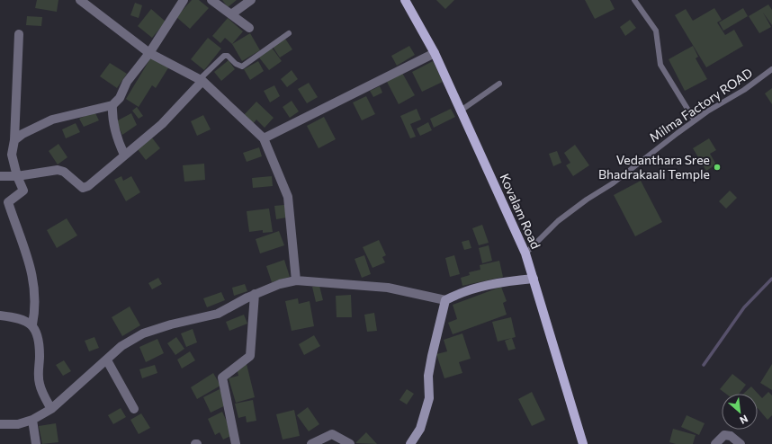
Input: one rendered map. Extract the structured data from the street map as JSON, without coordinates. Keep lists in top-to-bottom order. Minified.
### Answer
{"streets":{"main road":["Kovalam Road"],"lane":["Milma Factory ROAD"]},"crossings":[["Milma Factory ROAD","Kovalam Road"]],"places":["Vedanthara Sree Bhadrakaali Temple"],"north":"bottom right"}
